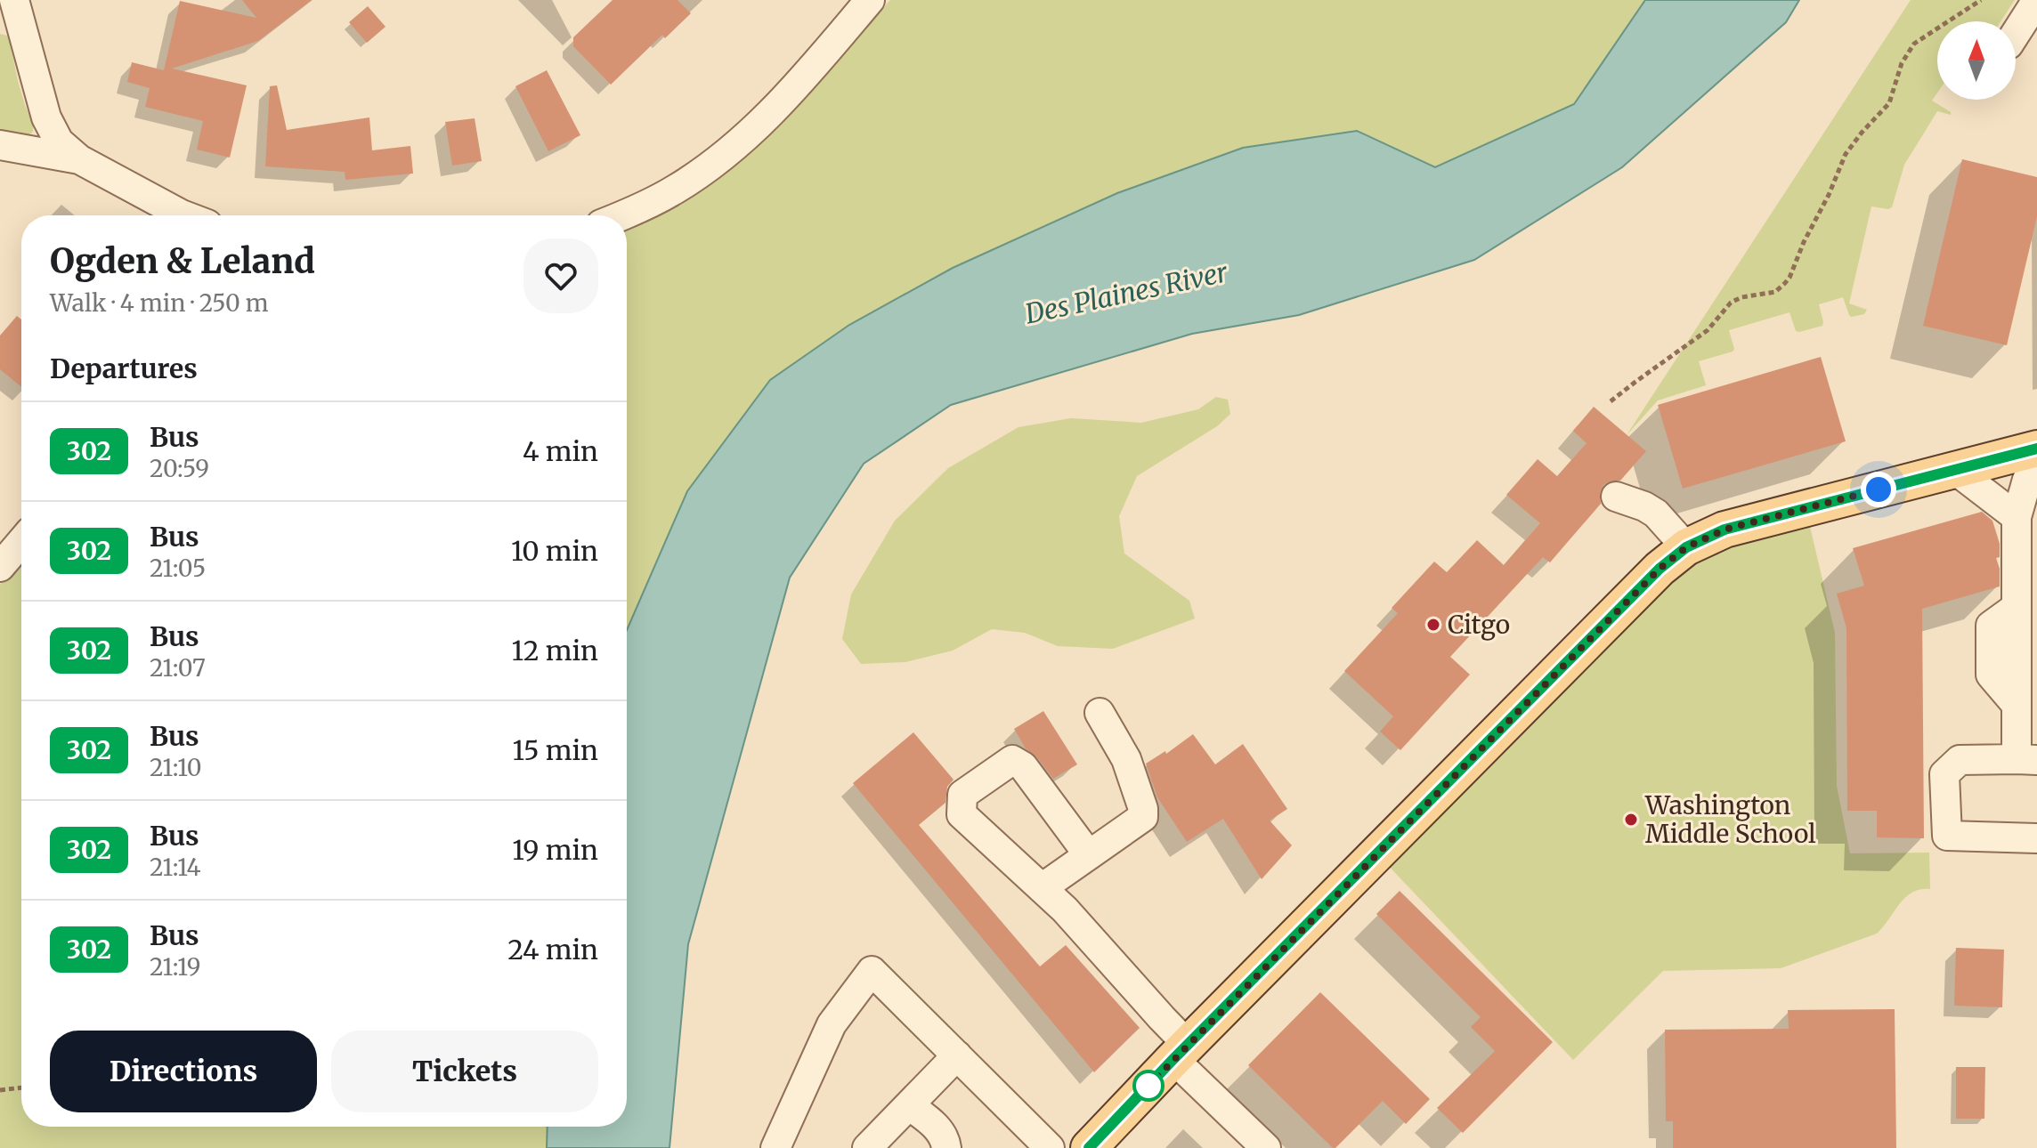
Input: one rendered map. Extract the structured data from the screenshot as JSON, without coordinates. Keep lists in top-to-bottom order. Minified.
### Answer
{"water":["Des Plaines River"],"places":["Citgo","Washington Middle School"],"lines":["bus line 302"],"north":"top","page":{"heading":[["Ogden & Leland","Walk · 4 min · 250 m"],"Departures"],"list":[{"mark":"302","name":"Bus","note":"20:59","value":"4 min"},{"mark":"302","name":"Bus","note":"21:05","value":"10 min"},{"mark":"302","name":"Bus","note":"21:07","value":"12 min"},{"mark":"302","name":"Bus","note":"21:10","value":"15 min"},{"mark":"302","name":"Bus","note":"21:14","value":"19 min"},{"mark":"302","name":"Bus","note":"21:19","value":"24 min"}],"buttons":["Directions","Tickets"]}}
